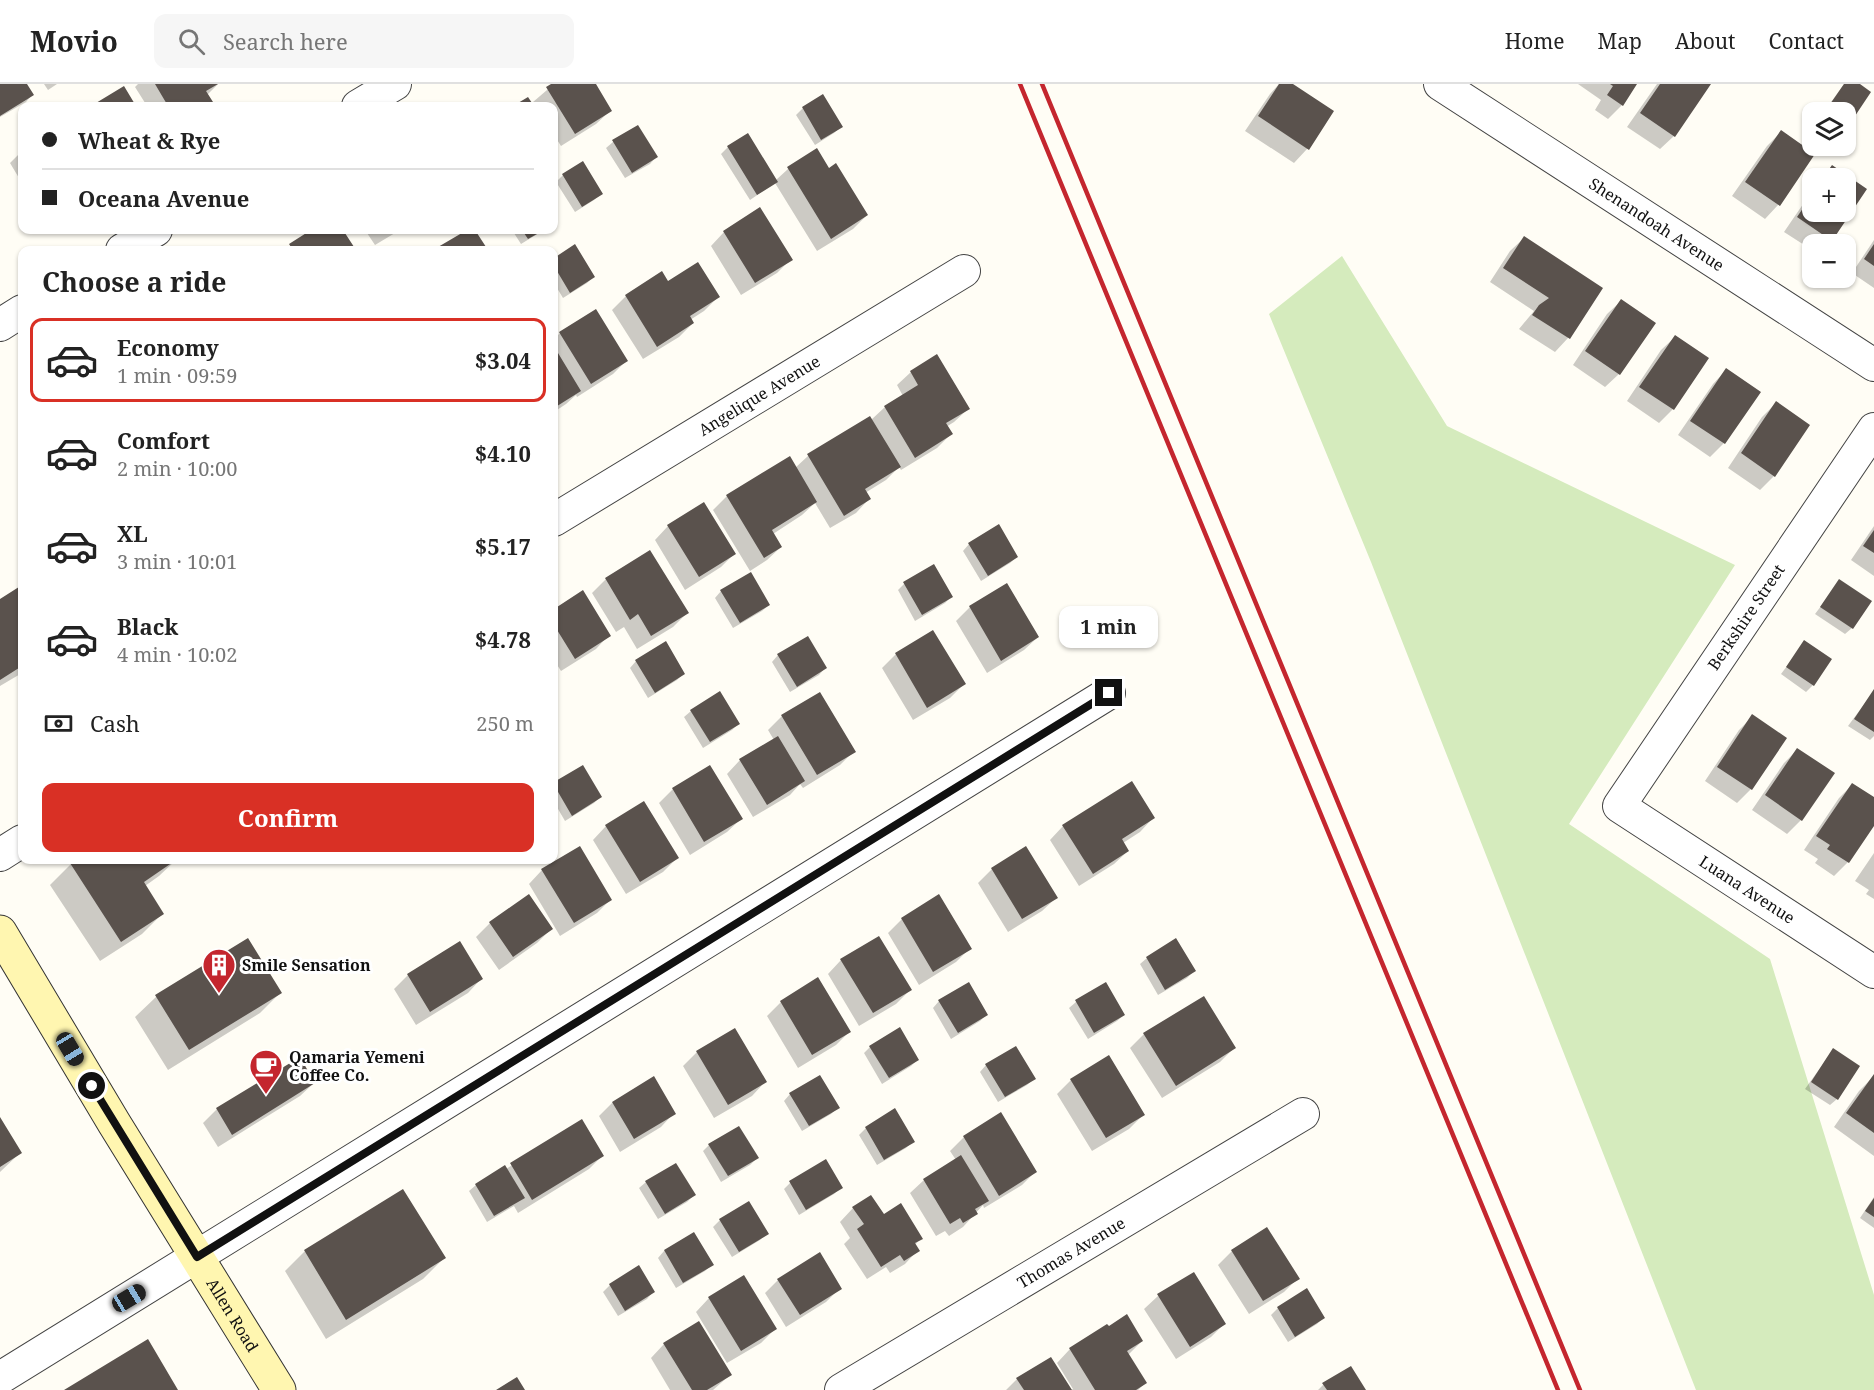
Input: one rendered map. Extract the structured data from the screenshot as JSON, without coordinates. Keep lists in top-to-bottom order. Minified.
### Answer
{"streets":{"main road":["Allen Road"],"street":["Shenandoah Avenue","Angelique Avenue","Berkshire Street","Luana Avenue","Thomas Avenue"]},"crossings":[["Berkshire Street","Luana Avenue"]],"places":{"building":["Smile Sensation"],"cafe":["Qamaria Yemeni Coffee Co."]},"page":{"header":"Movio","search":"Search here","nav":["Home","Map","About","Contact"],"map_buttons":["+","−"],"banner":["Wheat & Rye","Oceana Avenue"],"heading":"Choose a ride","list":[{"name":"Economy","note":"1 min · 09:59","value":"$3.04"},{"name":"Comfort","note":"2 min · 10:00","value":"$4.10"},{"name":"XL","note":"3 min · 10:01","value":"$5.17"},{"name":"Black","note":"4 min · 10:02","value":"$4.78"}],"bubble":"1 min","pay":["Cash","250 m"],"buttons":"Confirm"}}
